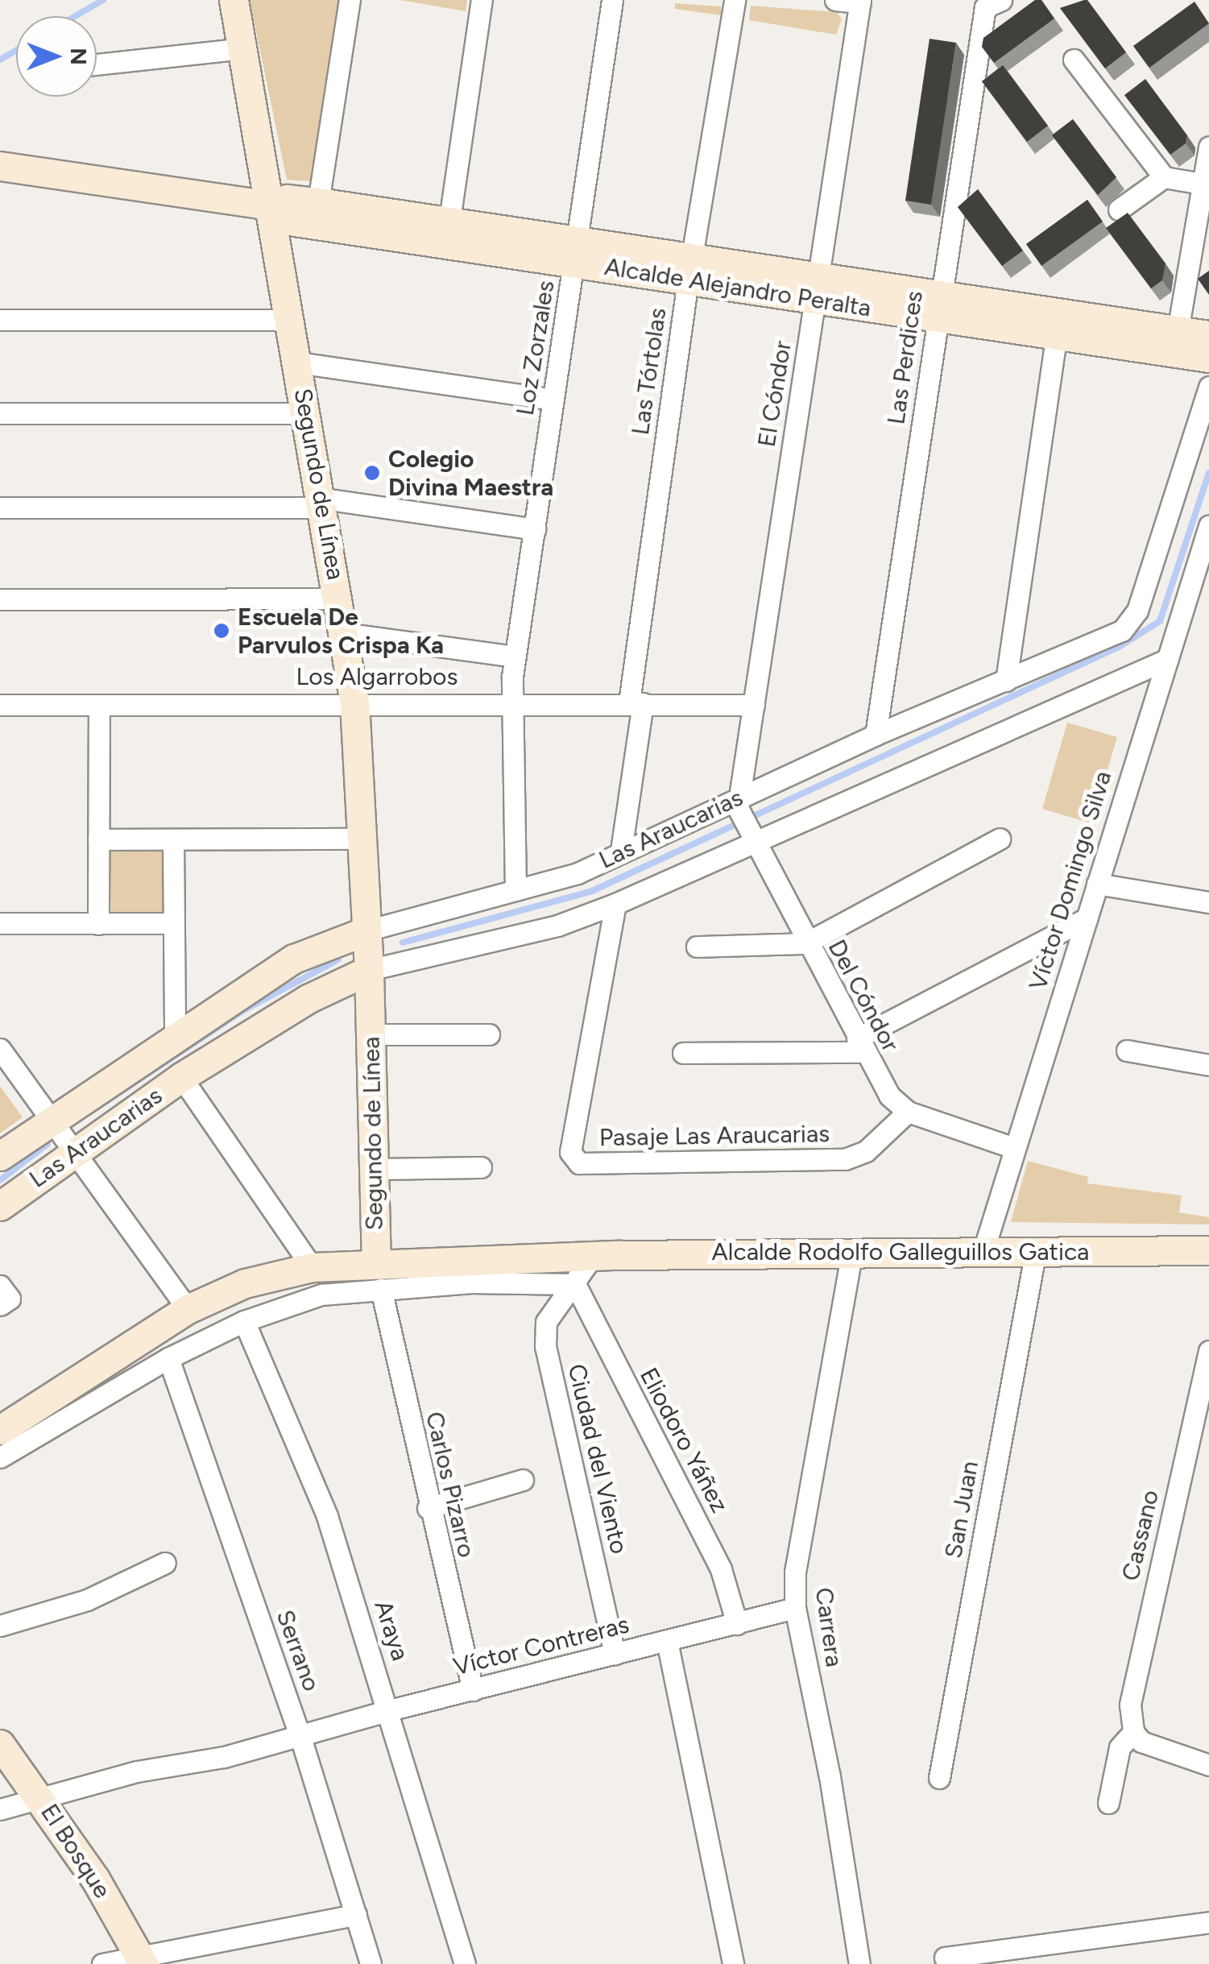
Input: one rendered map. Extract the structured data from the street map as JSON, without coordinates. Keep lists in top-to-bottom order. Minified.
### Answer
{"streets":{"street":["Alcalde Alejandro Peralta","Loz Zorzales","Las Perdices","Las Tórtolas","El Cóndor","Segundo de Línea","Los Algarrobos","Las Araucarias","Víctor Domingo Silva","Del Cóndor","Pasaje Las Araucarias","Alcalde Rodolfo Galleguillos Gatica","Eliodoro Yáñez","Ciudad del Viento","Carlos Pizarro","San Juan","Cassano","Carrera","Araya","Víctor Contreras","Serrano","El Bosque"]},"crossings":[["Alcalde Alejandro Peralta","Loz Zorzales"],["Alcalde Alejandro Peralta","Las Perdices"],["Alcalde Alejandro Peralta","Las Tórtolas"],["Alcalde Alejandro Peralta","El Cóndor"],["Alcalde Alejandro Peralta","Segundo de Línea"],["Loz Zorzales","Los Algarrobos"],["Loz Zorzales","Las Araucarias"],["Las Perdices","Las Araucarias"],["Las Tórtolas","Los Algarrobos"],["Las Tórtolas","Las Araucarias"],["El Cóndor","Los Algarrobos"],["El Cóndor","Las Araucarias"],["El Cóndor","Del Cóndor"],["Segundo de Línea","Los Algarrobos"],["Segundo de Línea","Las Araucarias"],["Segundo de Línea","Alcalde Rodolfo Galleguillos Gatica"],["Segundo de Línea","Carlos Pizarro"],["Las Araucarias","Víctor Domingo Silva"],["Las Araucarias","Del Cóndor"],["Las Araucarias","Pasaje Las Araucarias"],["Víctor Domingo Silva","Del Cóndor"],["Víctor Domingo Silva","Alcalde Rodolfo Galleguillos Gatica"],["Del Cóndor","Pasaje Las Araucarias"],["Alcalde Rodolfo Galleguillos Gatica","Eliodoro Yáñez"],["Alcalde Rodolfo Galleguillos Gatica","Ciudad del Viento"],["Alcalde Rodolfo Galleguillos Gatica","Carlos Pizarro"],["Alcalde Rodolfo Galleguillos Gatica","San Juan"],["Alcalde Rodolfo Galleguillos Gatica","Carrera"],["Alcalde Rodolfo Galleguillos Gatica","Araya"],["Alcalde Rodolfo Galleguillos Gatica","Serrano"],["Eliodoro Yáñez","Ciudad del Viento"],["Eliodoro Yáñez","Víctor Contreras"],["Ciudad del Viento","Víctor Contreras"],["Carlos Pizarro","Víctor Contreras"],["Carrera","Víctor Contreras"],["Araya","Víctor Contreras"],["Víctor Contreras","Serrano"],["Víctor Contreras","El Bosque"]],"places":["Colegio Divina Maestra","Escuela De Parvulos Crispa Ka"],"north":"right"}
